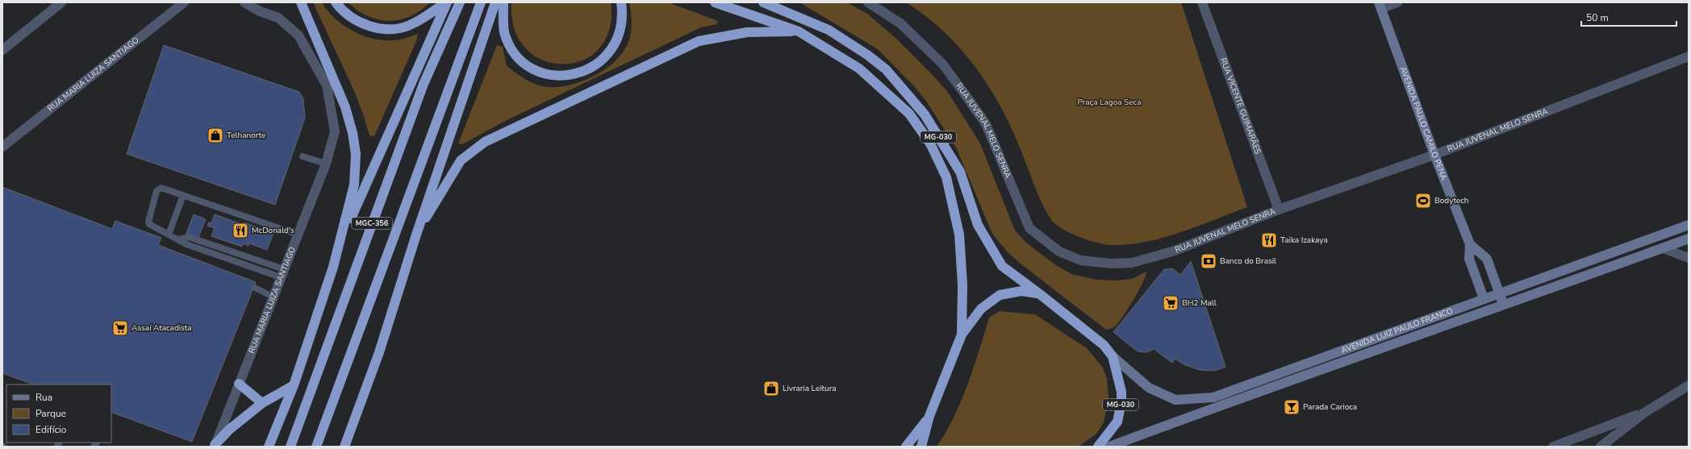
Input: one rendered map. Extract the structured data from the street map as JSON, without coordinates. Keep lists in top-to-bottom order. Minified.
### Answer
{"streets":{"highway":["MG-030","MGC-356"],"street":["RUA MARIA LUIZA SANTIAGO","RUA VICENTE GUIMARÃES","AVENIDA PAULO CAMILO PENA","RUA JUVENAL MELO SENRA","AVENIDA LUIZ PAULO FRANCO"]},"crossings":[["RUA VICENTE GUIMARÃES","RUA JUVENAL MELO SENRA"],["AVENIDA PAULO CAMILO PENA","RUA JUVENAL MELO SENRA"],["AVENIDA PAULO CAMILO PENA","AVENIDA LUIZ PAULO FRANCO"],["MG-030","AVENIDA LUIZ PAULO FRANCO"]],"parks":["Praça Lagoa Seca"],"places":{"shop":["Telhanorte","Livraria Leitura"],"sports":["Bodytech"],"restaurant":["McDonald's","Taika Izakaya"],"bank":["Banco do Brasil"],"supermarket":["BH2 Mall","Assaí Atacadista"],"bar":["Parada Carioca"]},"legend":["Rua","Parque","Edifício"],"scale_bar":"50 m"}
